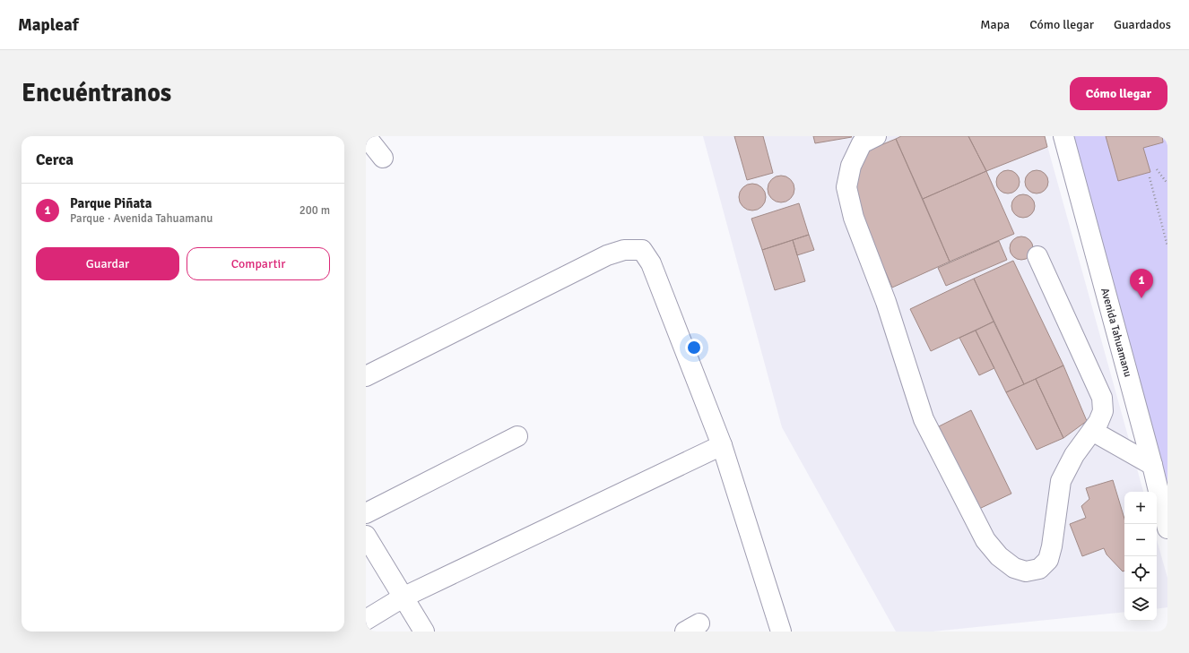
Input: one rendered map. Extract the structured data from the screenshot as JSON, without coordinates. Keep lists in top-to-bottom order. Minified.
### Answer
{"streets":{"street":["Avenida Tahuamanu"]},"page":{"header":"Mapleaf","nav":["Mapa","Cómo llegar","Guardados"],"buttons":["Cómo llegar",["Guardar","Compartir"]],"title":"Encuéntranos","heading":"Cerca","list":[{"mark":"1","name":"Parque Piñata","note":"Parque · Avenida Tahuamanu","value":"200 m"}],"pins":"1","map_buttons":["+","−"]}}
